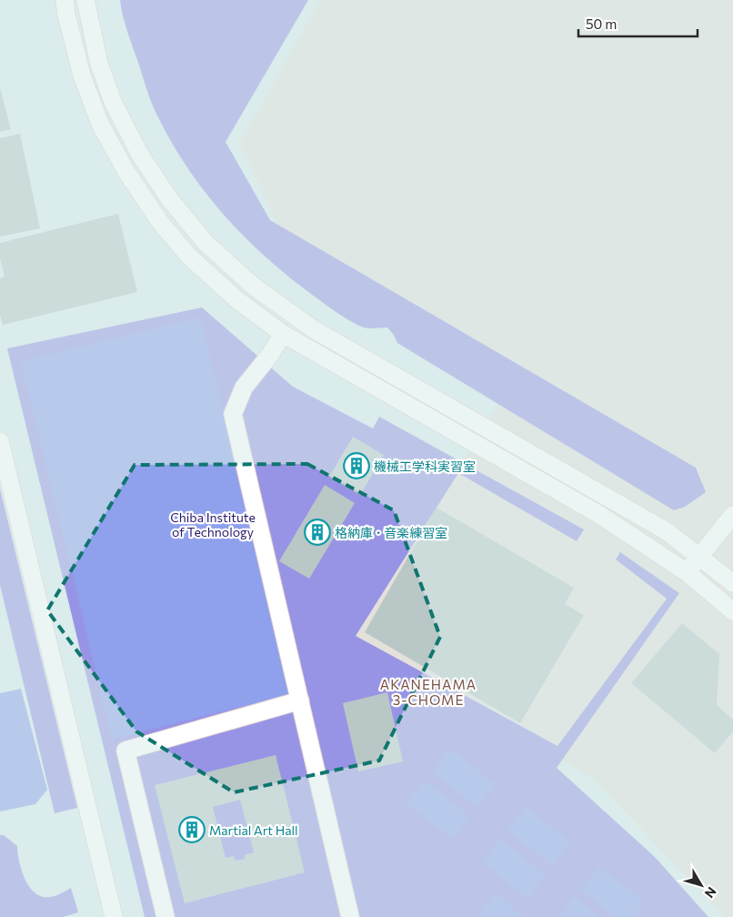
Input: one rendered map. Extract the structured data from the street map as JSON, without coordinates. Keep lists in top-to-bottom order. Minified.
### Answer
{"districts":["AKANEHAMA 3-CHOME"],"parks":["Chiba Institute of Technology"],"places":{"building":["機械工学科実習室","格納庫 ･ 音楽練習室","Martial Art Hall"]},"scale_bar":"50 m","north":"bottom right"}
